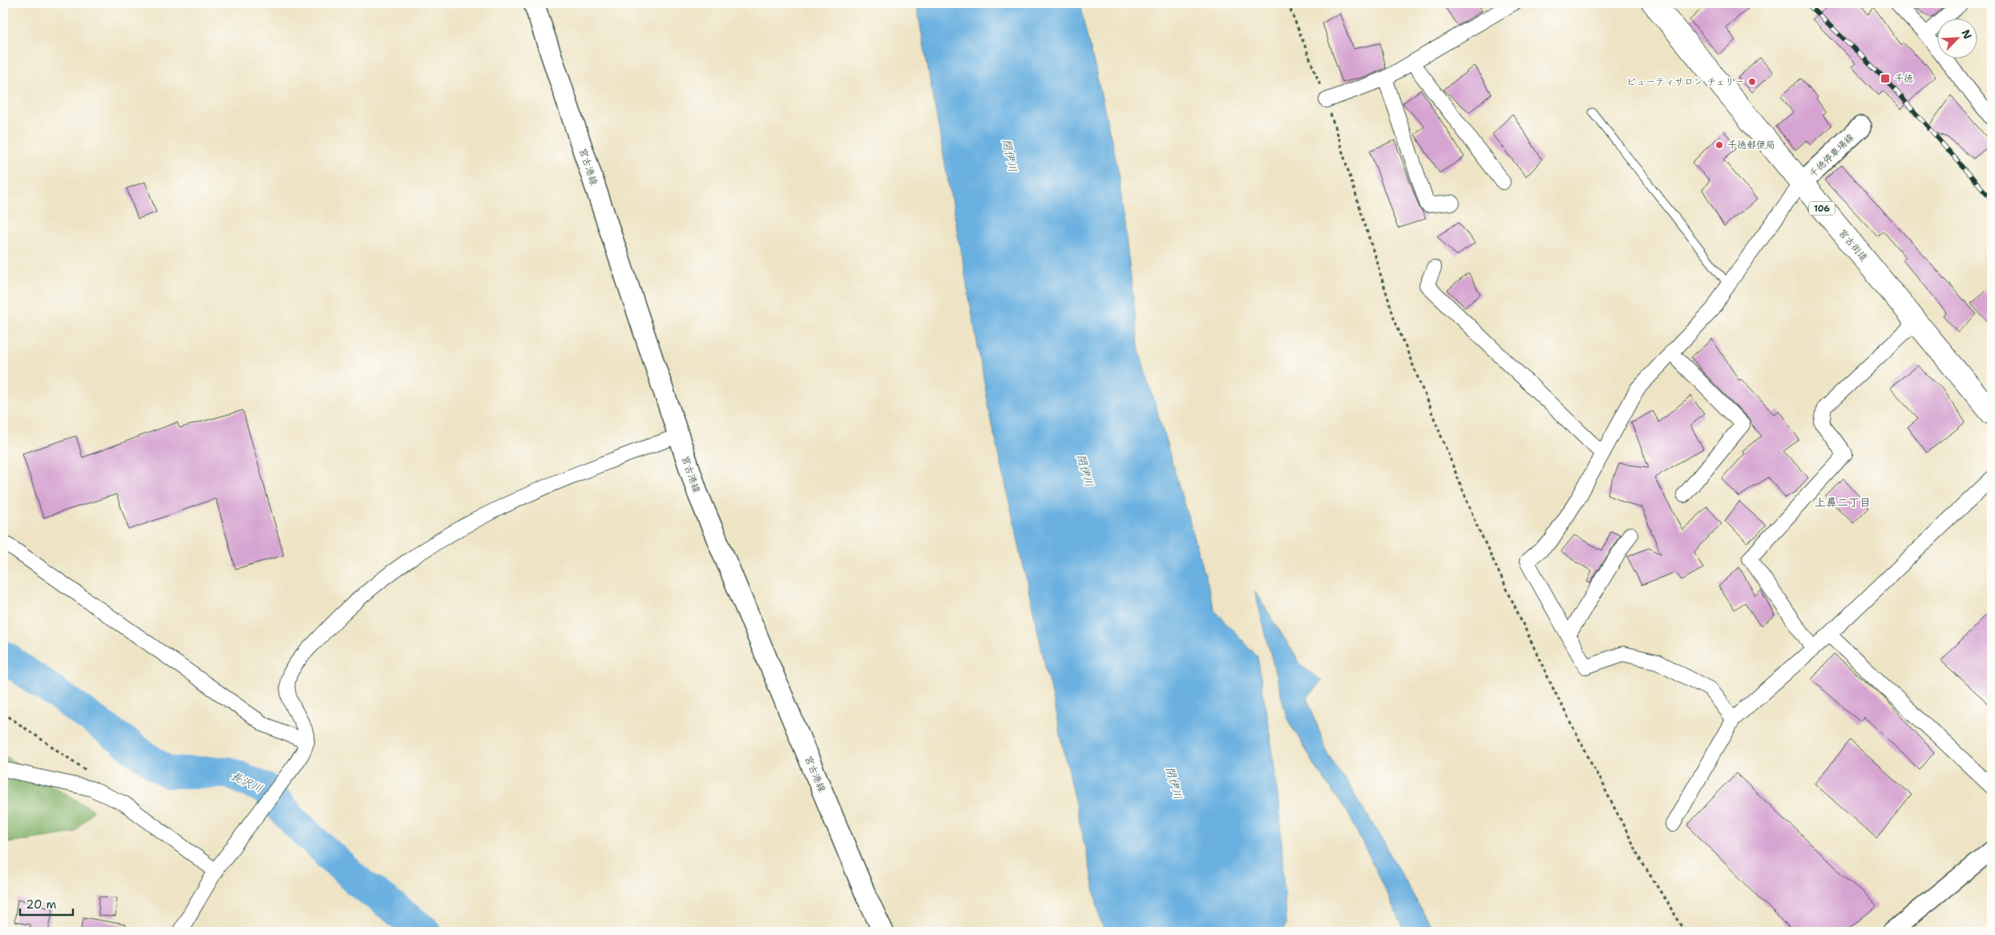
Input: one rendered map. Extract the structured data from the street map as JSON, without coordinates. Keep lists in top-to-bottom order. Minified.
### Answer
{"streets":{"highway":["106","宮古街道"],"main road":["千徳停車場線","宮古港線"]},"crossings":[["千徳停車場線","宮古街道"]],"districts":["上鼻二丁目"],"water":["閉伊川","長沢川"],"places":{"transit":["千徳"],"other":["ビューティサロン チェリー","千徳郵便局"]},"scale_bar":"20 m","north":"top right"}
